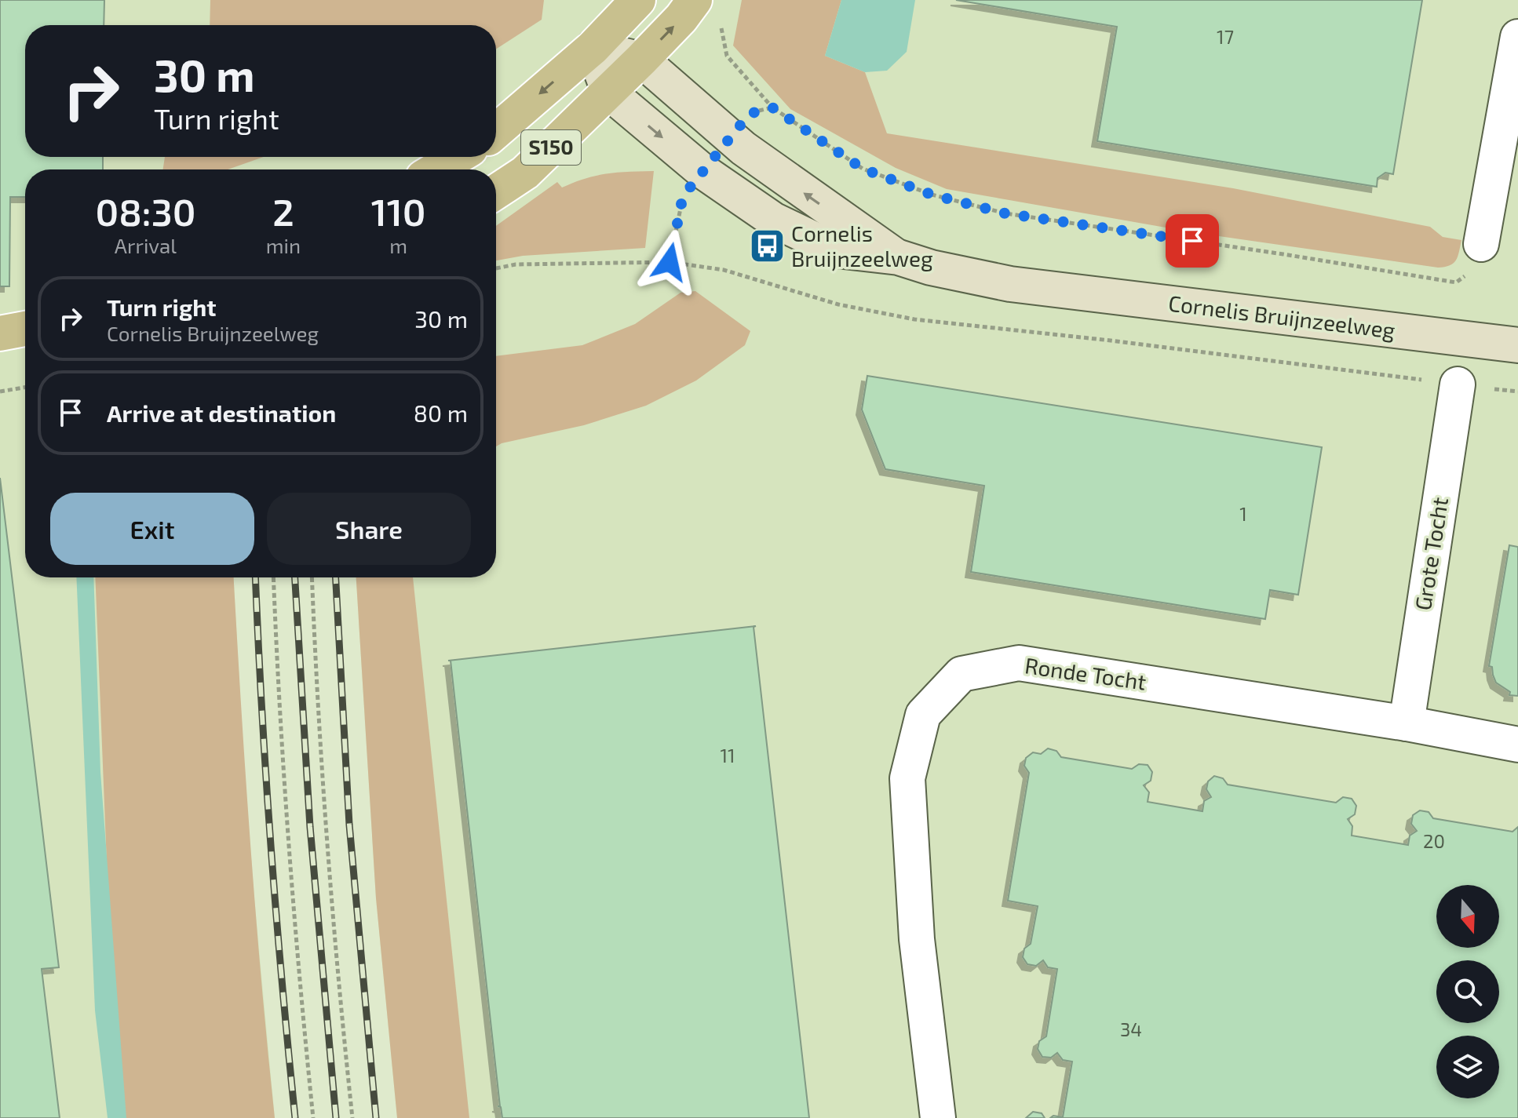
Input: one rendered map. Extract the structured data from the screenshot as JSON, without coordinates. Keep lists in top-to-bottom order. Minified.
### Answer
{"streets":{"main road":["S150","Cornelis Bruijnzeelweg"],"street":["Grote Tocht","Ronde Tocht"]},"crossings":[["S150","Cornelis Bruijnzeelweg"],["Grote Tocht","Ronde Tocht"]],"places":{"bus stop":["Cornelis Bruijnzeelweg"]},"house_numbers":["17","1","11","20","34"],"north":"bottom","page":{"turn":["30 m","Turn right"],"eta":["08:30","Arrival","2","min","110","m"],"list":[{"name":"Turn right","note":"Cornelis Bruijnzeelweg","value":"30 m"},{"name":"Arrive at destination","value":"80 m"}],"buttons":["Exit","Share"]}}
